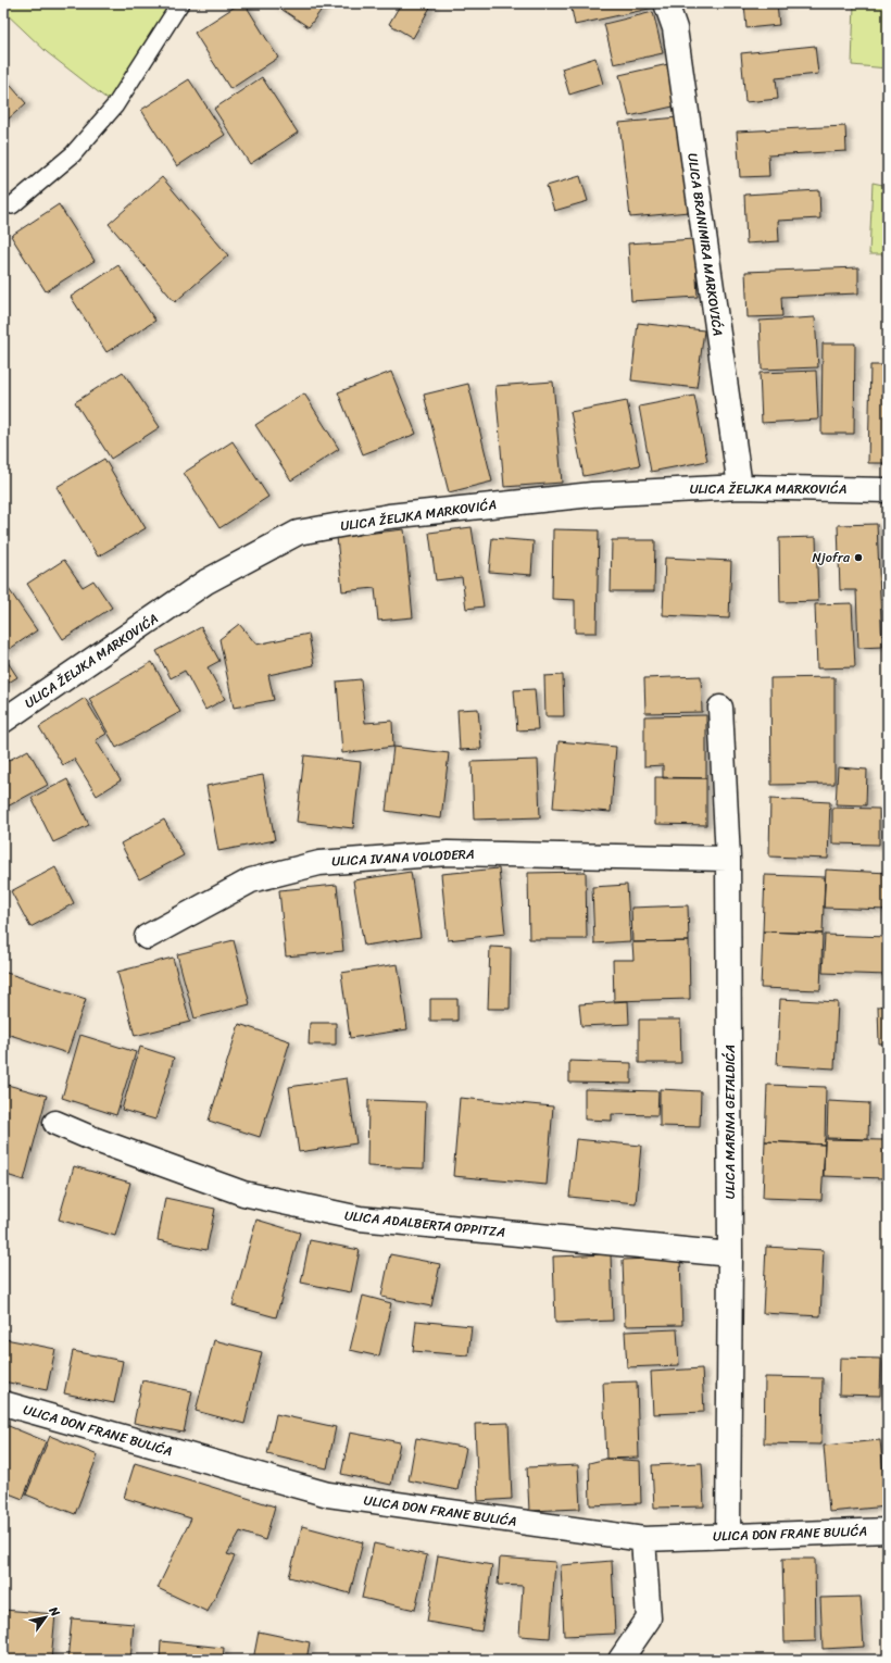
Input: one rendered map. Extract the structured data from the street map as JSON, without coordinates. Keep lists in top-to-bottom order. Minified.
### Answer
{"streets":{"street":["ULICA BRANIMIRA MARKOVIĆA","ULICA ŽELJKA MARKOVIĆA","ULICA IVANA VOLODERA","ULICA MARINA GETALDIĆA","ULICA ADALBERTA OPPITZA","ULICA DON FRANE BULIĆA"]},"crossings":[["ULICA BRANIMIRA MARKOVIĆA","ULICA ŽELJKA MARKOVIĆA"],["ULICA IVANA VOLODERA","ULICA MARINA GETALDIĆA"],["ULICA MARINA GETALDIĆA","ULICA ADALBERTA OPPITZA"],["ULICA MARINA GETALDIĆA","ULICA DON FRANE BULIĆA"]],"places":["Njofra"],"north":"top right"}
